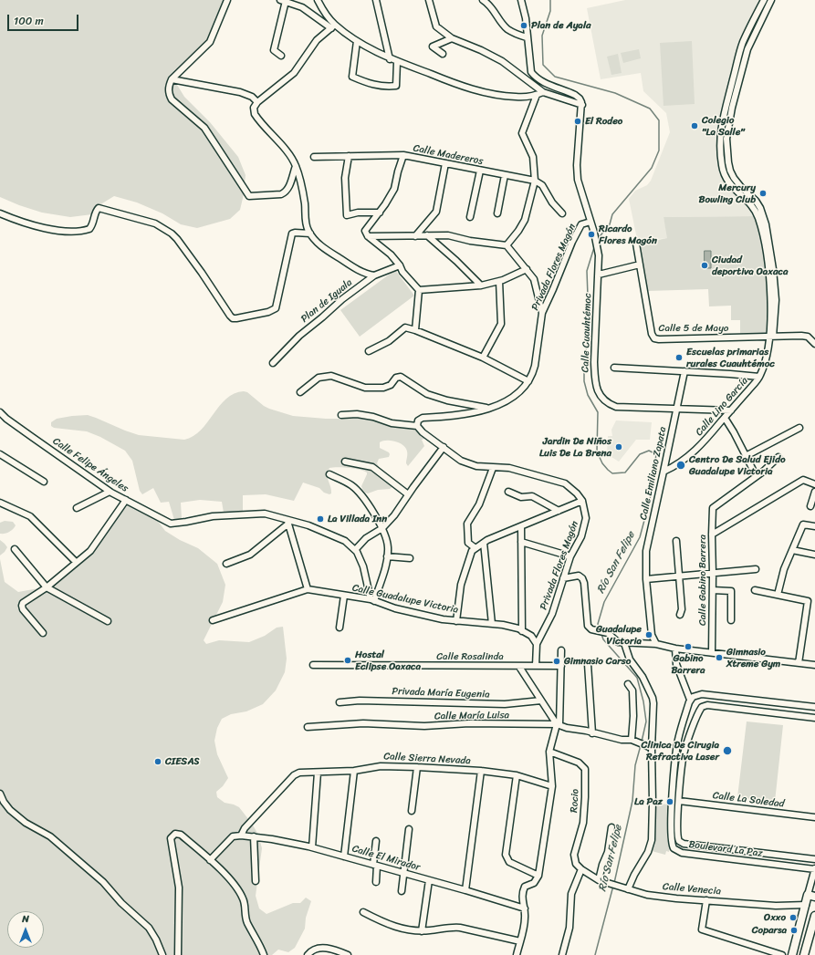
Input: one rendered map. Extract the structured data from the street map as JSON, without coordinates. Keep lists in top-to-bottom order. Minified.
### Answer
{"streets":{"street":["Calle Madereros","Privada Flores Magón","Plan de Iguala","Calle 5 de Mayo","Calle Cuauhtémoc","Calle Lino García","Calle Felipe Ángeles","Calle Emiliano Zapata","Calle Gabino Barrera","Calle Guadalupe Victoria","Calle Rosalinda","Privada María Eugenia","Calle María Luisa","Calle Sierra Nevada","Calle La Soledad","Rocio","Boulevard La Paz","Calle El Mirador","Calle Venecia"]},"crossings":[["Privada Flores Magón","Calle Cuauhtémoc"],["Privada Flores Magón","Calle Guadalupe Victoria"],["Privada Flores Magón","Calle Rosalinda"],["Calle 5 de Mayo","Calle Lino García"],["Calle Cuauhtémoc","Calle Lino García"],["Calle Cuauhtémoc","Calle Emiliano Zapata"],["Calle Lino García","Calle Emiliano Zapata"],["Calle Felipe Ángeles","Calle Guadalupe Victoria"],["Calle Sierra Nevada","Calle El Mirador"],["Calle La Soledad","Boulevard La Paz"],["Rocio","Calle Venecia"]],"water":["Río San Felipe"],"places":["Plan de Ayala","El Rodeo","Colegio \"La Salle\"","Mercury Bowling Club","Ricardo Flores Magón","Ciudad deportiva Oaxaca","Escuelas primarias rurales Cuauhtémoc","Jardin De Niños Luis De La Brena","Centro De Salud Ejido Guadalupe Victoria","La Villada Inn","Guadalupe Victoria","Gabino Barrera","Gimnasio Xtreme Gym","Hostal Eclipse Oaxaca","Gimnasio Carso","Clinica De Cirugia Refractiva Laser","CIESAS","La Paz","Oxxo","Coparsa"],"scale_bar":"100 m","north":"top"}
